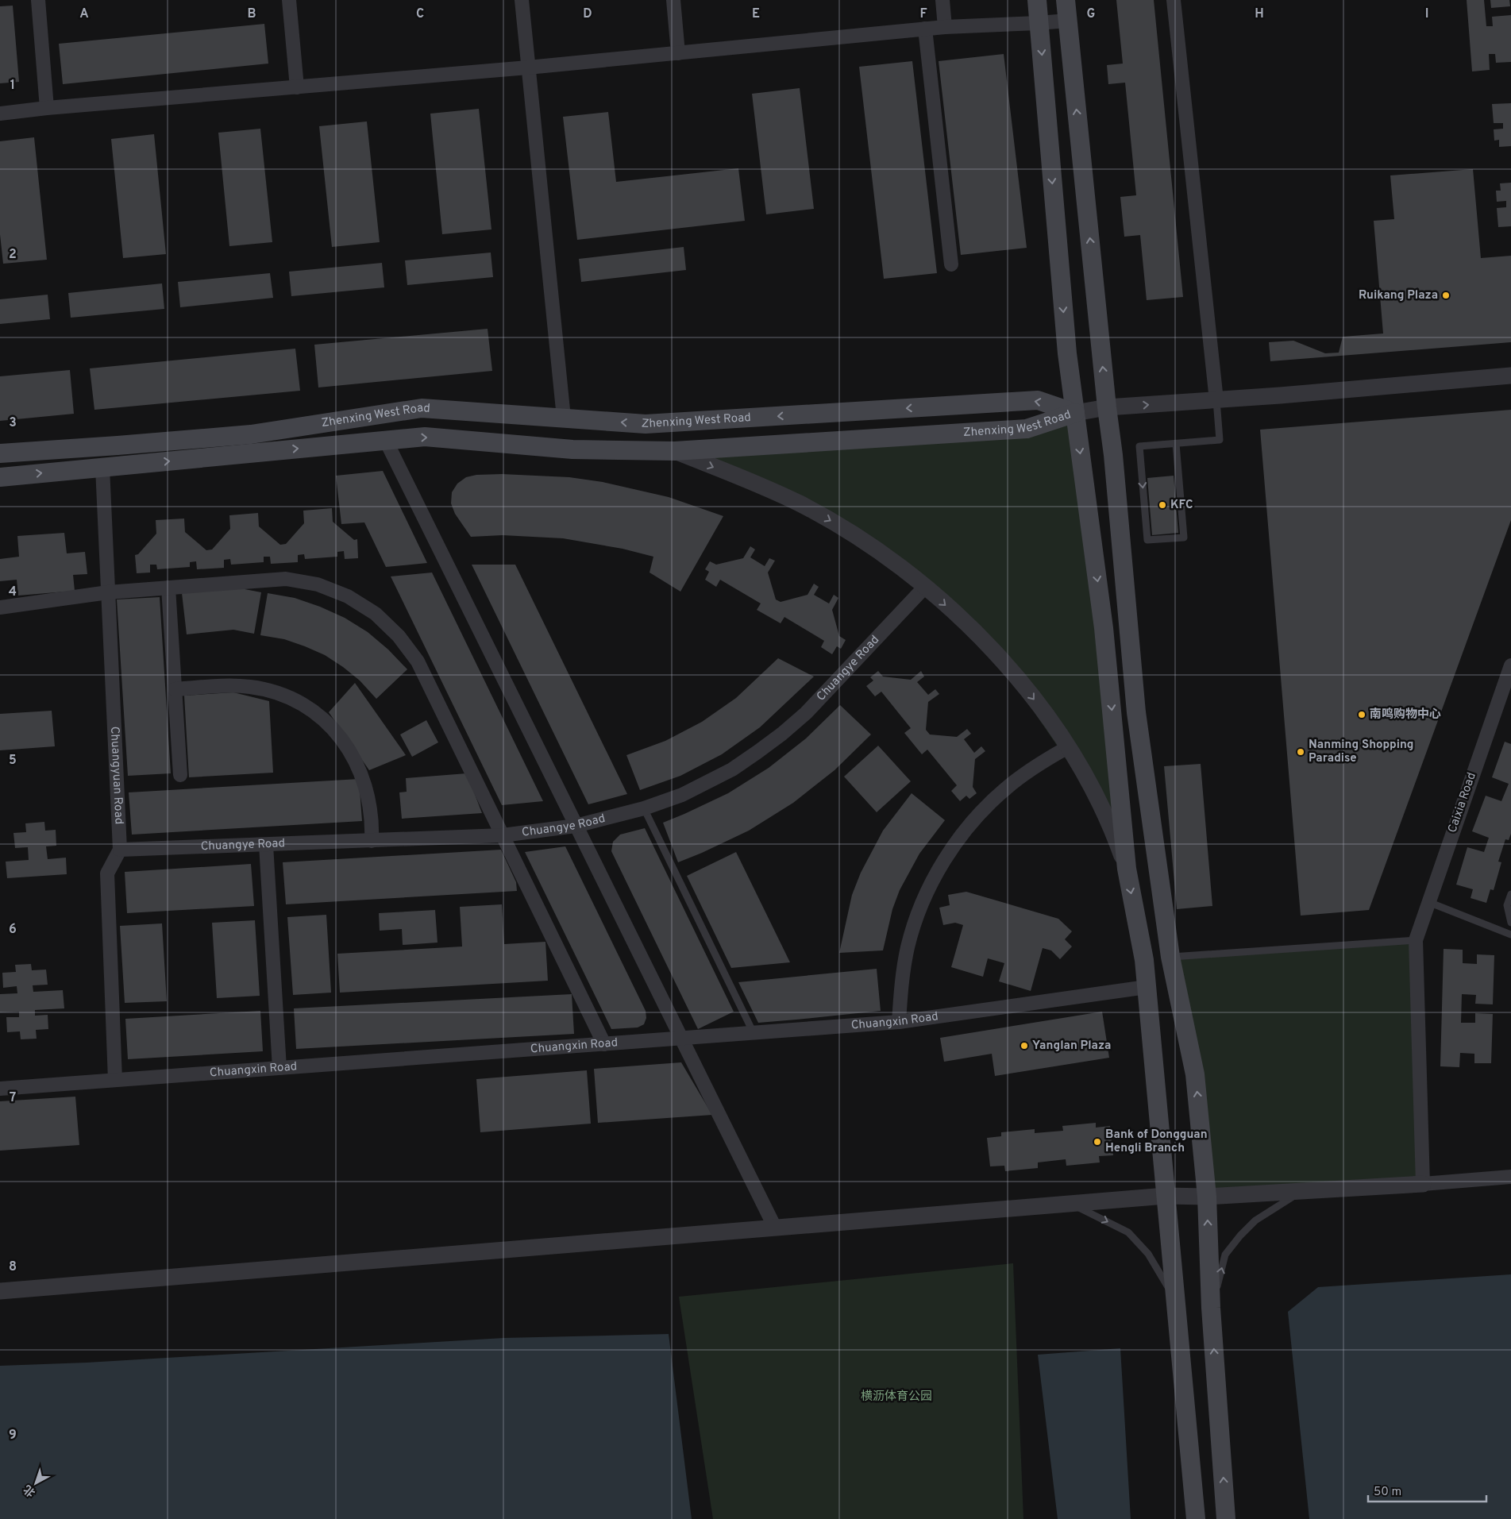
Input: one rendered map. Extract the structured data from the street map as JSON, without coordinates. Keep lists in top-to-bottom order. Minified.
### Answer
{"streets":{"main road":["Zhenxing West Road"],"street":["Chuangye Road","Chuangyuan Road","Caixia Road","Chuangxin Road"]},"crossings":[["Zhenxing West Road","Chuangyuan Road"],["Chuangye Road","Chuangyuan Road"]],"parks":["横沥体育公园"],"places":["Ruikang Plaza","KFC","南鸣购物中心","Nanming Shopping Paradise","Yanglan Plaza","Bank of Dongguan Hengli Branch"],"scale_bar":"50 m","north":"bottom left","grid":{"columns":["A","B","C","D","E","F","G","H","I"],"rows":["1","2","3","4","5","6","7","8","9"]}}
